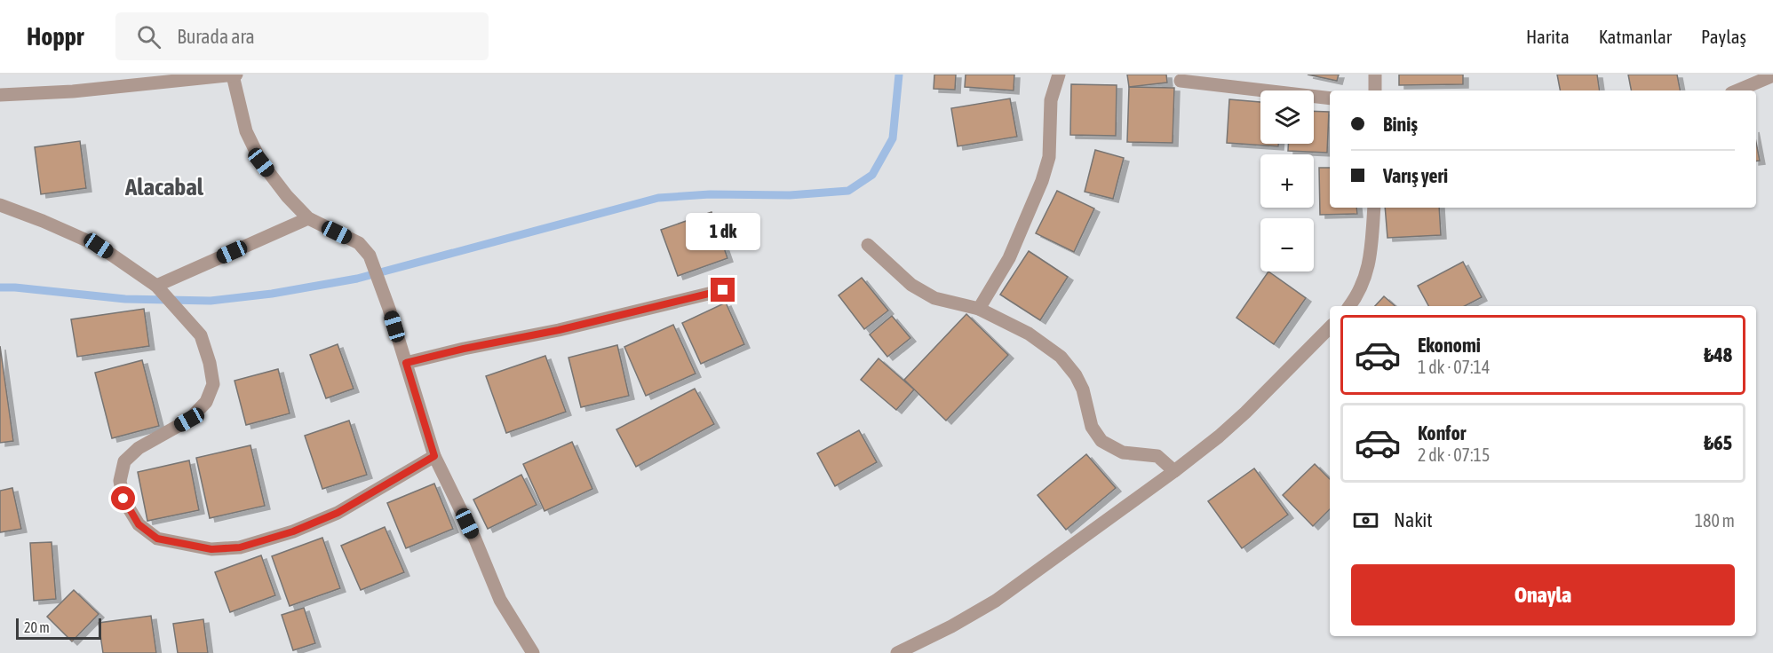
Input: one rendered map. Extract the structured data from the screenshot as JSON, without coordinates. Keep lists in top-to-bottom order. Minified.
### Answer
{"districts":["Alacabal"],"scale_bar":"20 m","page":{"header":"Hoppr","search":"Burada ara","nav":["Harita","Katmanlar","Paylaş"],"map_buttons":["+","−"],"banner":["Biniş","Varış yeri"],"bubble":"1 dk","list":[{"name":"Ekonomi","note":"1 dk · 07:14","value":"₺48"},{"name":"Konfor","note":"2 dk · 07:15","value":"₺65"}],"pay":["Nakit","180 m"],"buttons":"Onayla","scale":"20 m"}}
